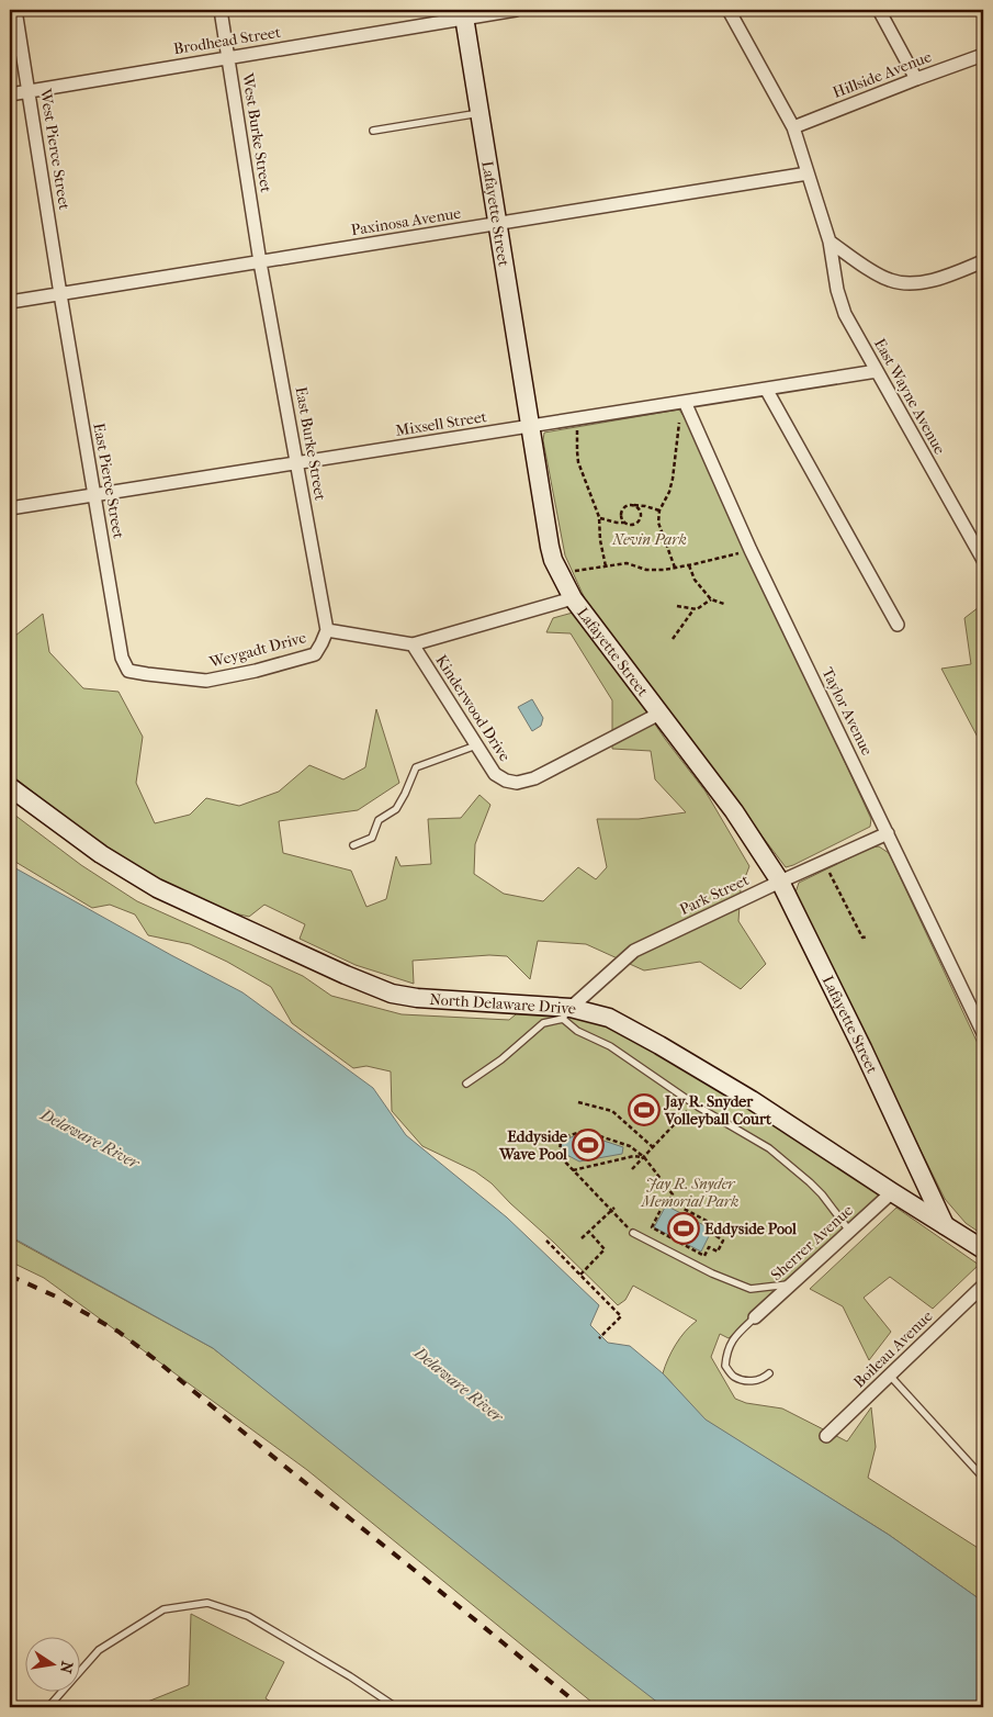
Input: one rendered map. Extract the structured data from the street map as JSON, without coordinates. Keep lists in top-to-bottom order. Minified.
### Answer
{"streets":{"street":["Brodhead Street","Hillside Avenue","West Burke Street","West Pierce Street","Lafayette Street","Paxinosa Avenue","East Wayne Avenue","Mixsell Street","East Burke Street","East Pierce Street","Weygadt Drive","Kinderwood Drive","Taylor Avenue","Park Street","North Delaware Drive","Sherrer Avenue","Boileau Avenue"]},"crossings":[["Brodhead Street","West Burke Street"],["Brodhead Street","West Pierce Street"],["Brodhead Street","Lafayette Street"],["Hillside Avenue","East Wayne Avenue"],["West Burke Street","Paxinosa Avenue"],["West Burke Street","East Burke Street"],["West Pierce Street","Paxinosa Avenue"],["West Pierce Street","East Pierce Street"],["Lafayette Street","Paxinosa Avenue"],["Lafayette Street","Mixsell Street"],["Lafayette Street","Weygadt Drive"],["Lafayette Street","Kinderwood Drive"],["Lafayette Street","Park Street"],["Lafayette Street","North Delaware Drive"],["Paxinosa Avenue","East Wayne Avenue"],["Paxinosa Avenue","East Burke Street"],["Paxinosa Avenue","East Pierce Street"],["East Wayne Avenue","Mixsell Street"],["Mixsell Street","East Burke Street"],["Mixsell Street","East Pierce Street"],["Mixsell Street","Taylor Avenue"],["East Burke Street","Weygadt Drive"],["East Pierce Street","Weygadt Drive"],["Weygadt Drive","Kinderwood Drive"],["Taylor Avenue","Park Street"],["Park Street","North Delaware Drive"],["North Delaware Drive","Sherrer Avenue"]],"water":["Delaware River"],"parks":["Nevin Park","Jay R. Snyder Memorial Park"],"places":{"sports":["Jay R. Snyder Volleyball Court","Eddyside Wave Pool","Eddyside Pool"]},"north":"right"}
